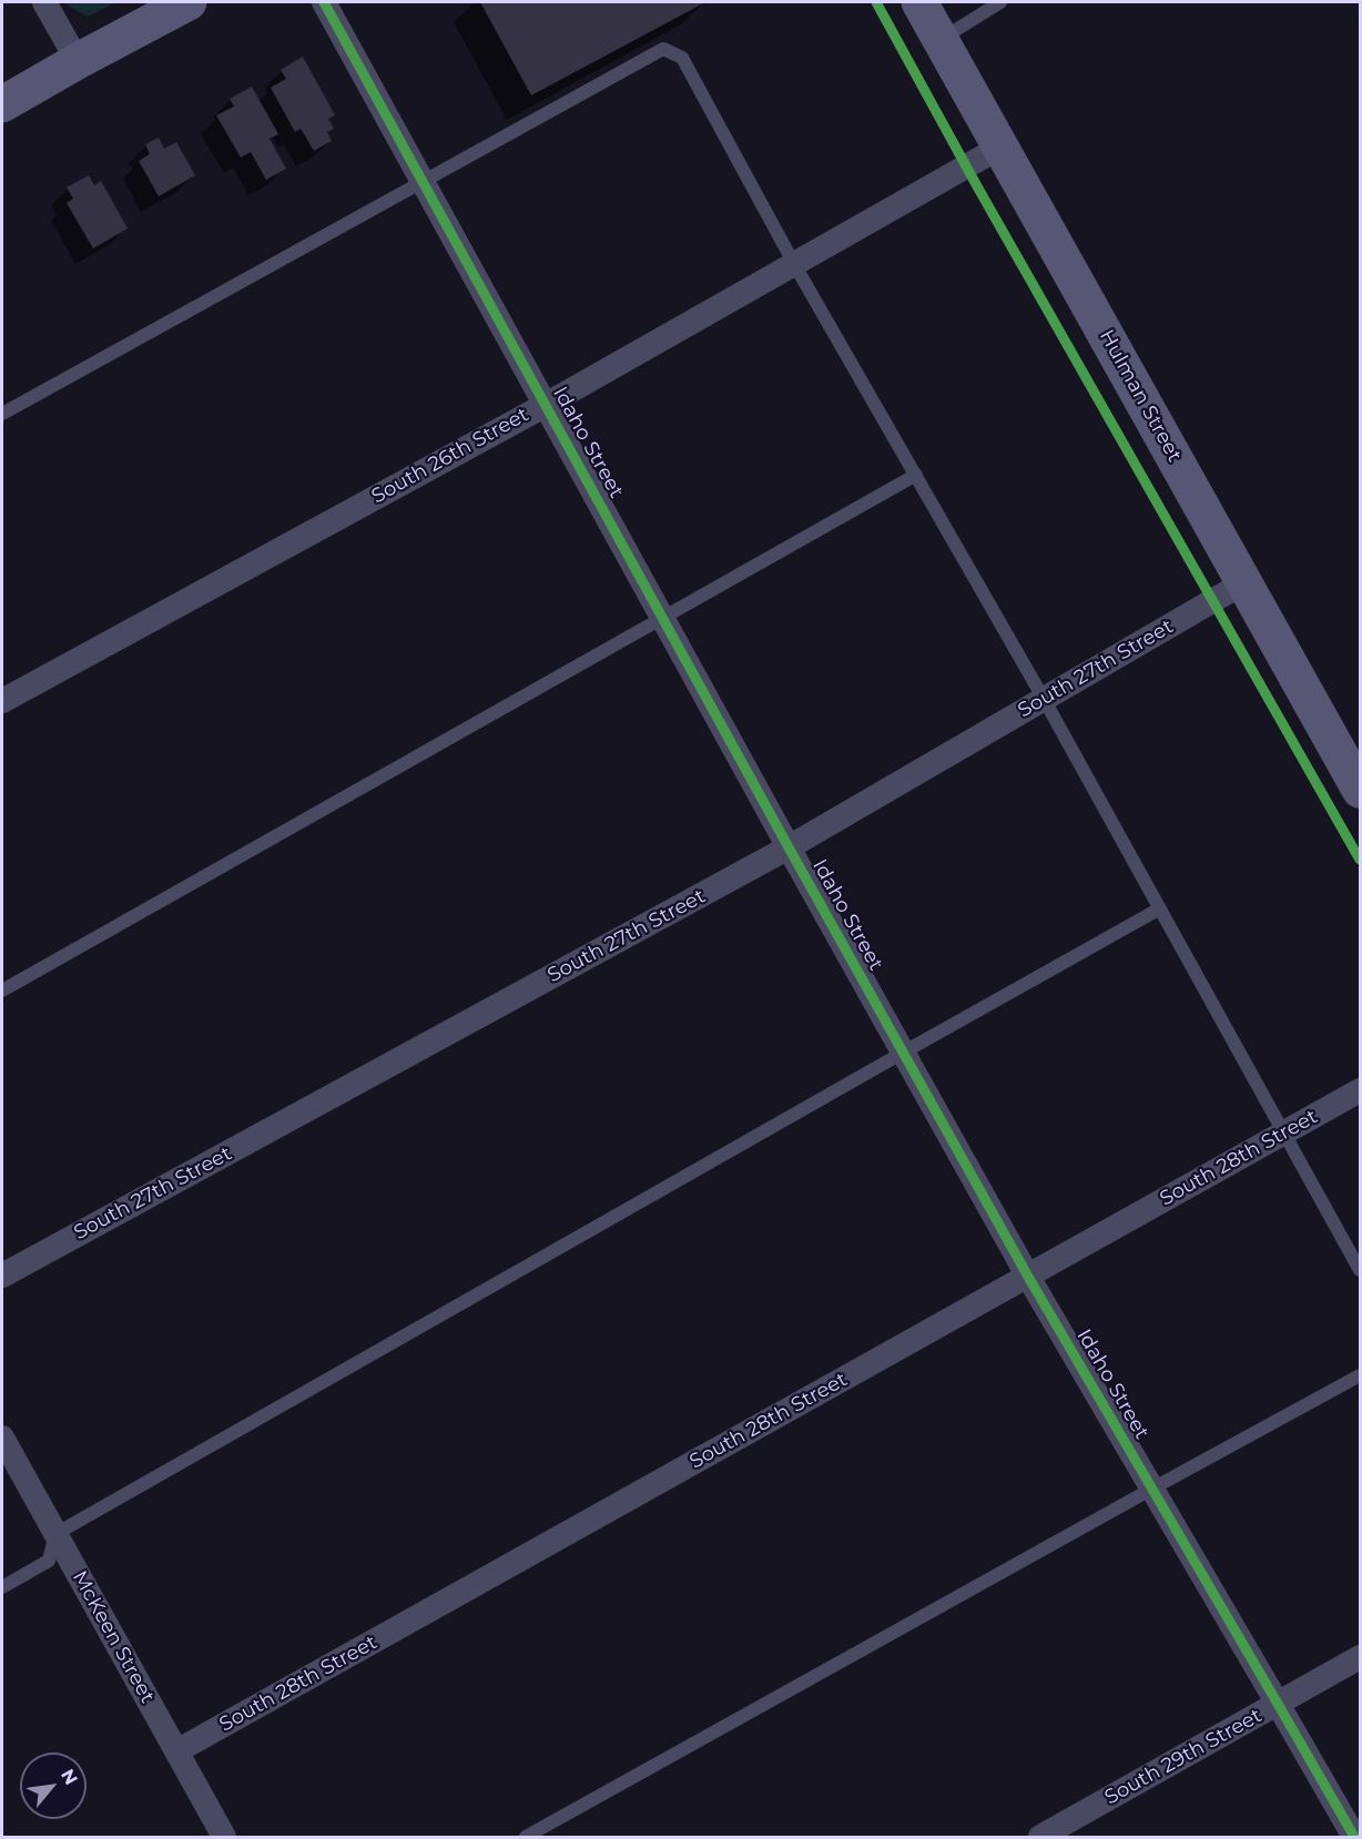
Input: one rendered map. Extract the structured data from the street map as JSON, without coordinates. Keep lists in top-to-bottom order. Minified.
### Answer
{"streets":{"street":["Hulman Street","Idaho Street","South 26th Street","South 27th Street","South 28th Street","McKeen Street","South 29th Street"]},"crossings":[["Hulman Street","South 26th Street"],["Hulman Street","South 27th Street"],["Idaho Street","South 26th Street"],["Idaho Street","South 27th Street"],["Idaho Street","South 28th Street"],["Idaho Street","South 29th Street"],["South 28th Street","McKeen Street"]],"north":"top right"}
